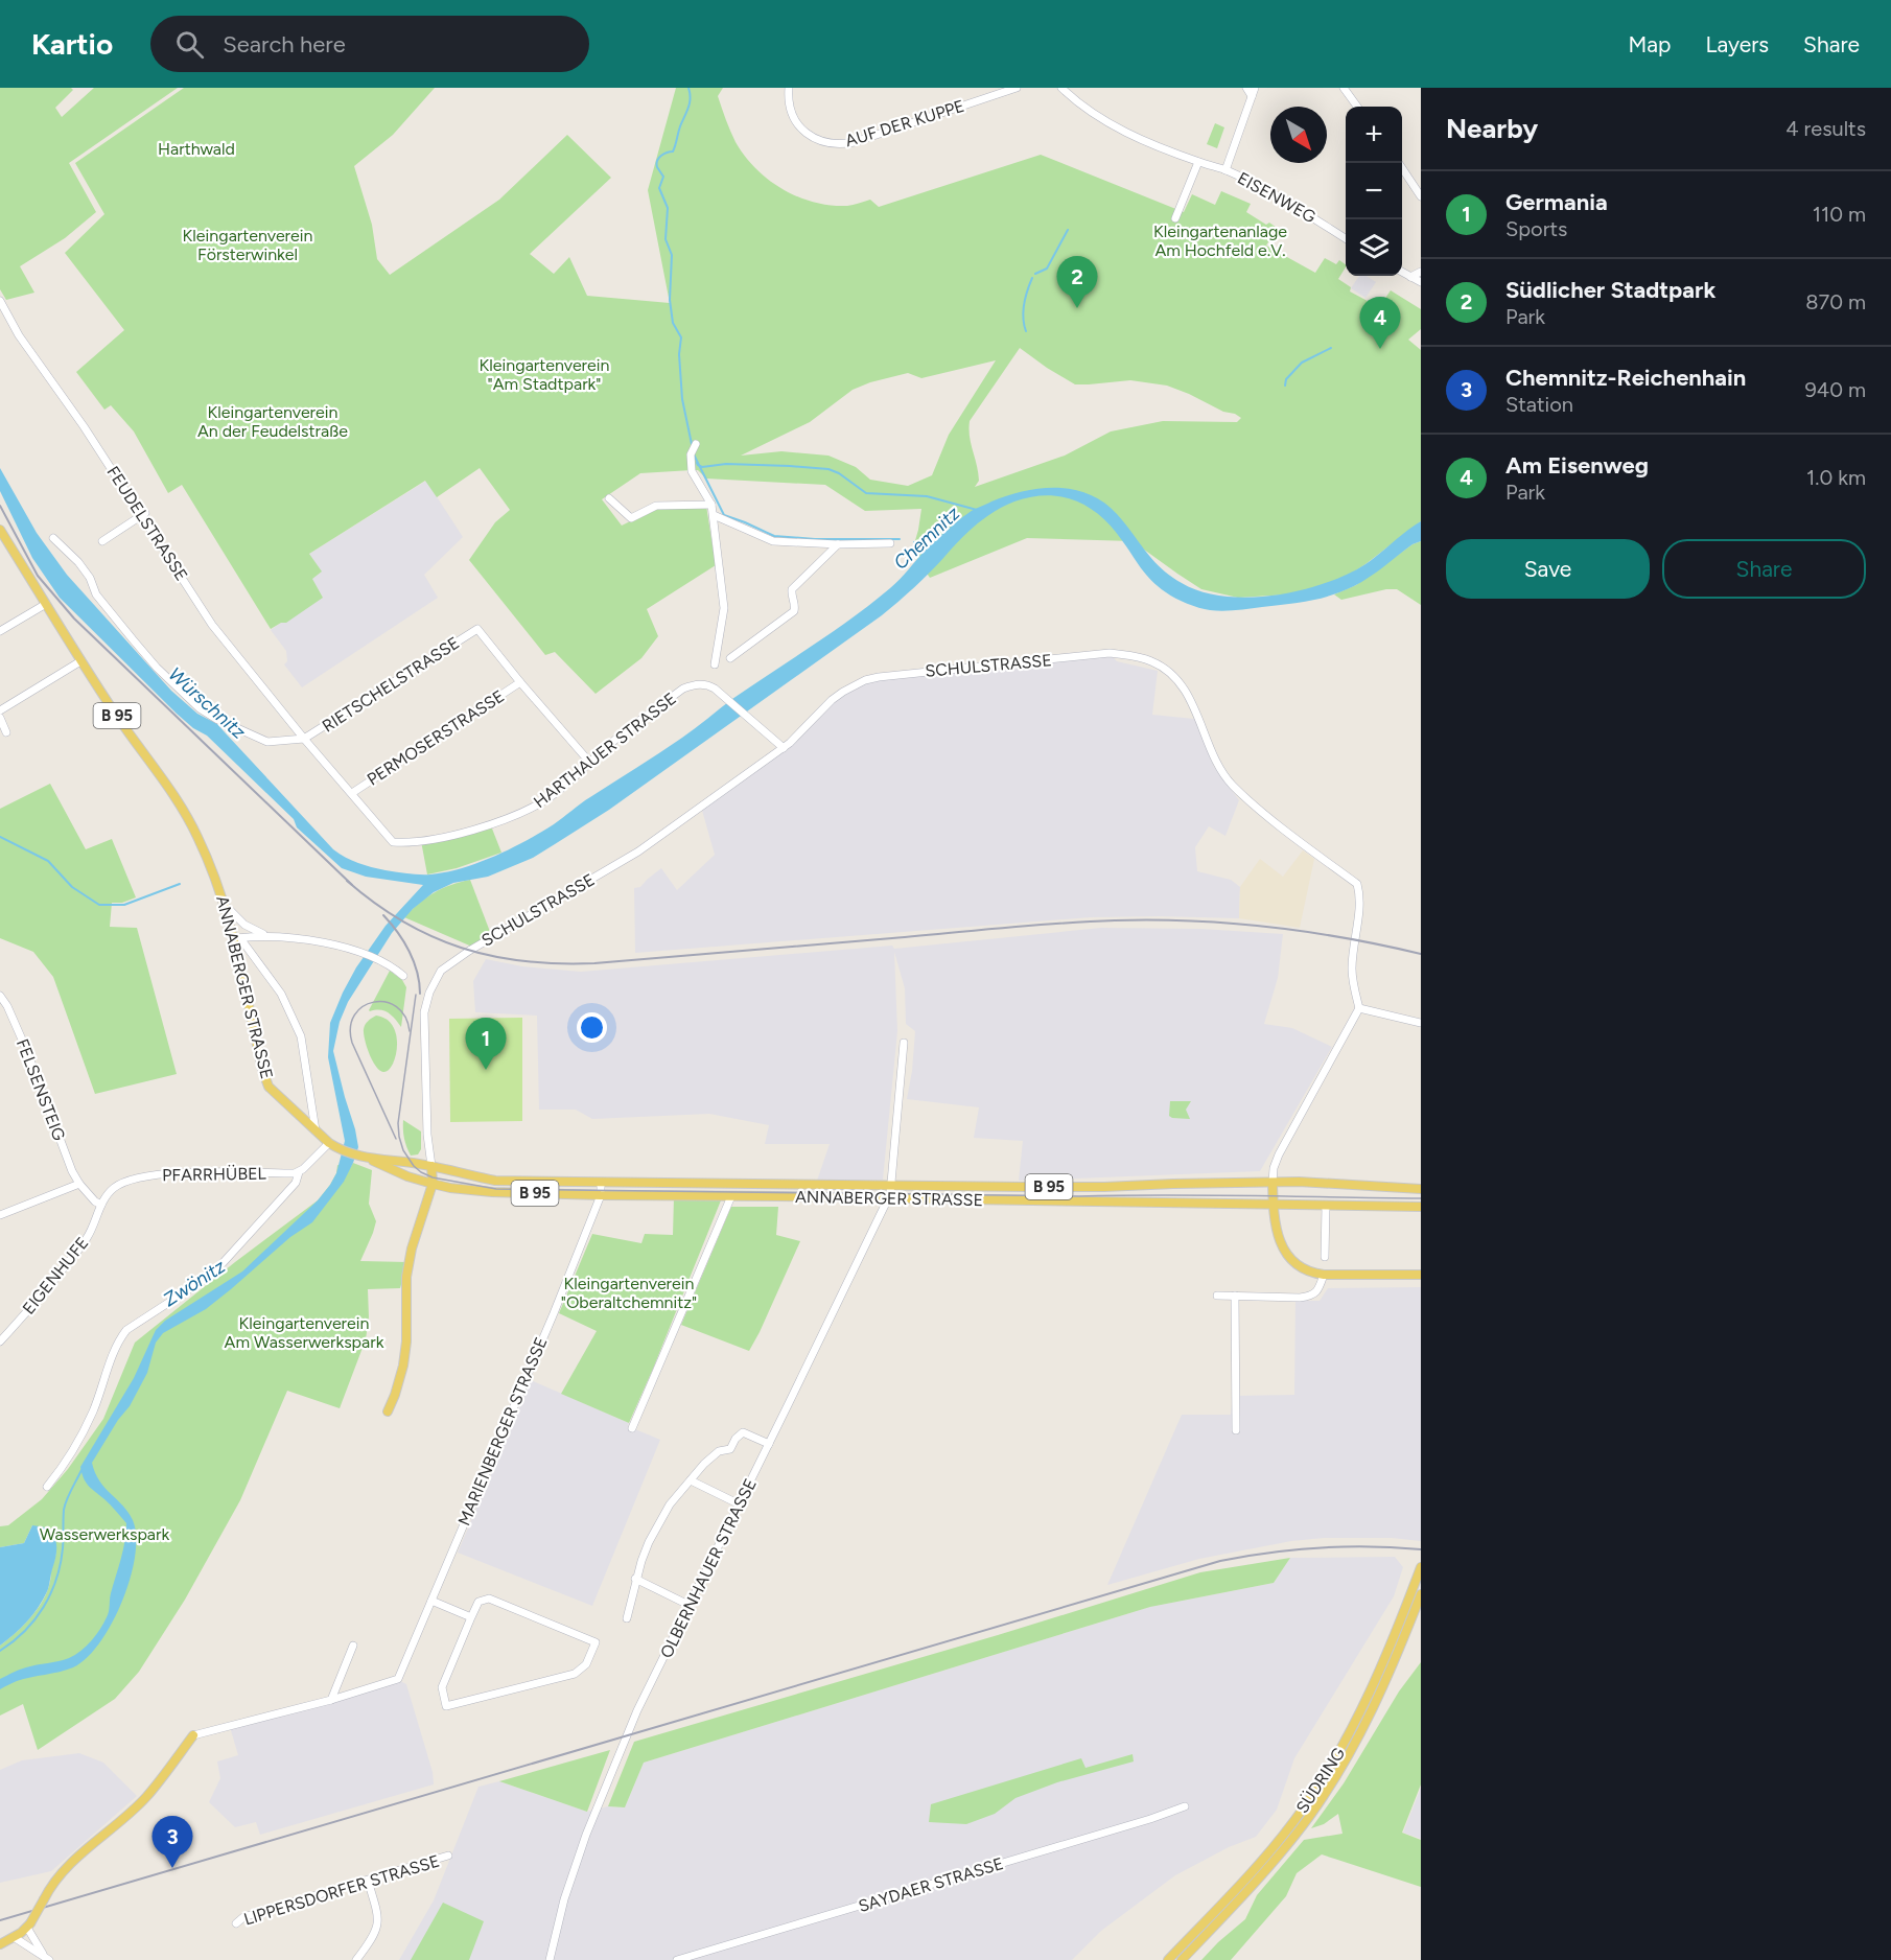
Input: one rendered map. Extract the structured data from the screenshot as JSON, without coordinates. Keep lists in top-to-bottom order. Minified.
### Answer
{"streets":{"main road":["B 95","ANNABERGER STRASSE","SÜDRING"],"street":["AUF DER KUPPE","EISENWEG","FEUDELSTRASSE","SCHULSTRASSE","RIETSCHELSTRASSE","PERMOSERSTRASSE","HARTHAUER STRASSE","FELSENSTEIG","PFARRHÜBEL","EIGENHUFE","MARIENBERGER STRASSE","OLBERNHAUER STRASSE","SAYDAER STRASSE","LIPPERSDORFER STRASSE"]},"crossings":[["FEUDELSTRASSE","RIETSCHELSTRASSE"],["FEUDELSTRASSE","HARTHAUER STRASSE"],["SCHULSTRASSE","HARTHAUER STRASSE"],["SCHULSTRASSE","ANNABERGER STRASSE"],["RIETSCHELSTRASSE","PERMOSERSTRASSE"],["RIETSCHELSTRASSE","HARTHAUER STRASSE"],["PERMOSERSTRASSE","HARTHAUER STRASSE"],["ANNABERGER STRASSE","MARIENBERGER STRASSE"],["ANNABERGER STRASSE","OLBERNHAUER STRASSE"],["PFARRHÜBEL","EIGENHUFE"]],"water":["Chemnitz","Würschnitz","Zwönitz"],"parks":["Harthwald","Kleingartenanlage Am Hochfeld e.V.","Kleingartenverein Försterwinkel","Kleingartenverein \"Am Stadtpark\"","Kleingartenverein An der Feudelstraße","Kleingartenverein \"Oberaltchemnitz\"","Kleingartenverein Am Wasserwerkspark","Wasserwerkspark"],"north":"bottom right","page":{"header":"Kartio","search":"Search here","nav":["Map","Layers","Share"],"heading":["Nearby","4 results"],"map_buttons":["+","−"],"list":[{"mark":"1","name":"Germania","note":"Sports","value":"110 m"},{"mark":"2","name":"Südlicher Stadtpark","note":"Park","value":"870 m"},{"mark":"3","name":"Chemnitz-Reichenhain","note":"Station","value":"940 m"},{"mark":"4","name":"Am Eisenweg","note":"Park","value":"1.0 km"}],"pins":["2","4","1","3"],"buttons":["Save","Share"]}}
